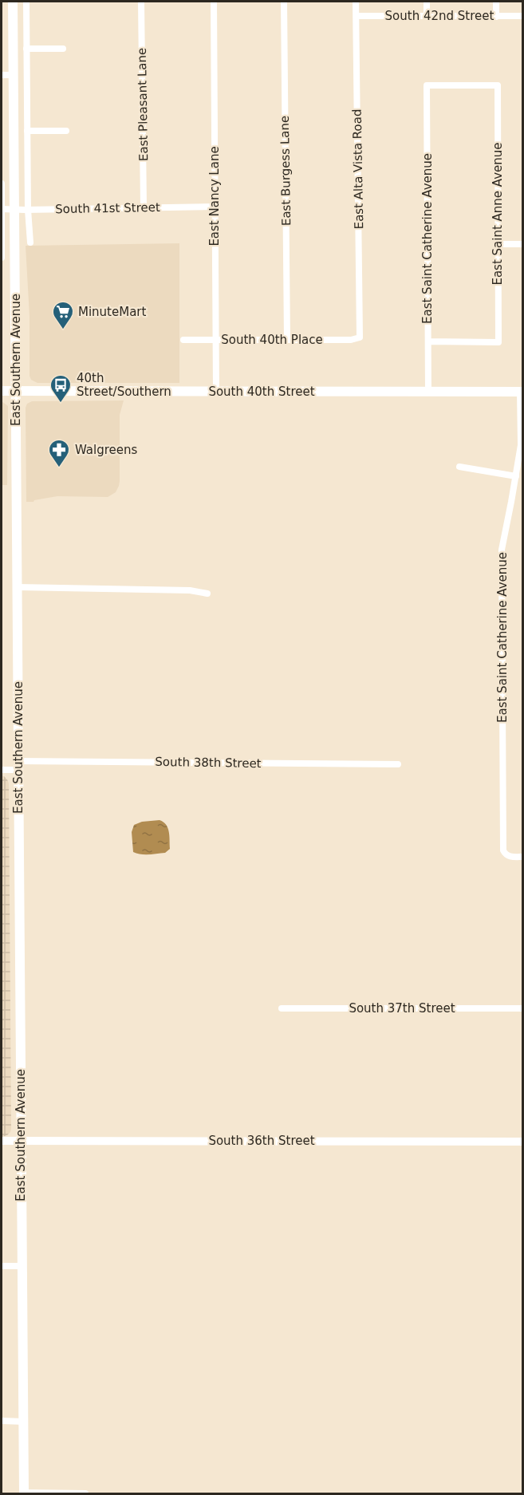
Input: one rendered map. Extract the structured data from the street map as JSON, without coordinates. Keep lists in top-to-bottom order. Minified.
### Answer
{"streets":{"main road":["East Southern Avenue","South 40th Street"],"street":["South 42nd Street","East Pleasant Lane","East Alta Vista Road","East Burgess Lane","East Nancy Lane","South 41st Street","East Saint Anne Avenue","East Saint Catherine Avenue","South 40th Place","South 38th Street","South 37th Street","South 36th Street"]},"crossings":[["South 42nd Street","East Alta Vista Road"],["East Pleasant Lane","South 41st Street"],["East Alta Vista Road","South 40th Place"],["East Burgess Lane","South 40th Place"],["East Nancy Lane","South 41st Street"],["East Nancy Lane","South 40th Place"],["East Nancy Lane","South 40th Street"],["South 41st Street","East Southern Avenue"],["East Saint Anne Avenue","East Saint Catherine Avenue"],["East Saint Catherine Avenue","South 40th Street"],["East Southern Avenue","South 40th Street"],["East Southern Avenue","South 38th Street"],["East Southern Avenue","South 36th Street"]],"places":{"supermarket":["MinuteMart"],"bus stop":["40th Street/Southern"],"pharmacy":["Walgreens"]}}
